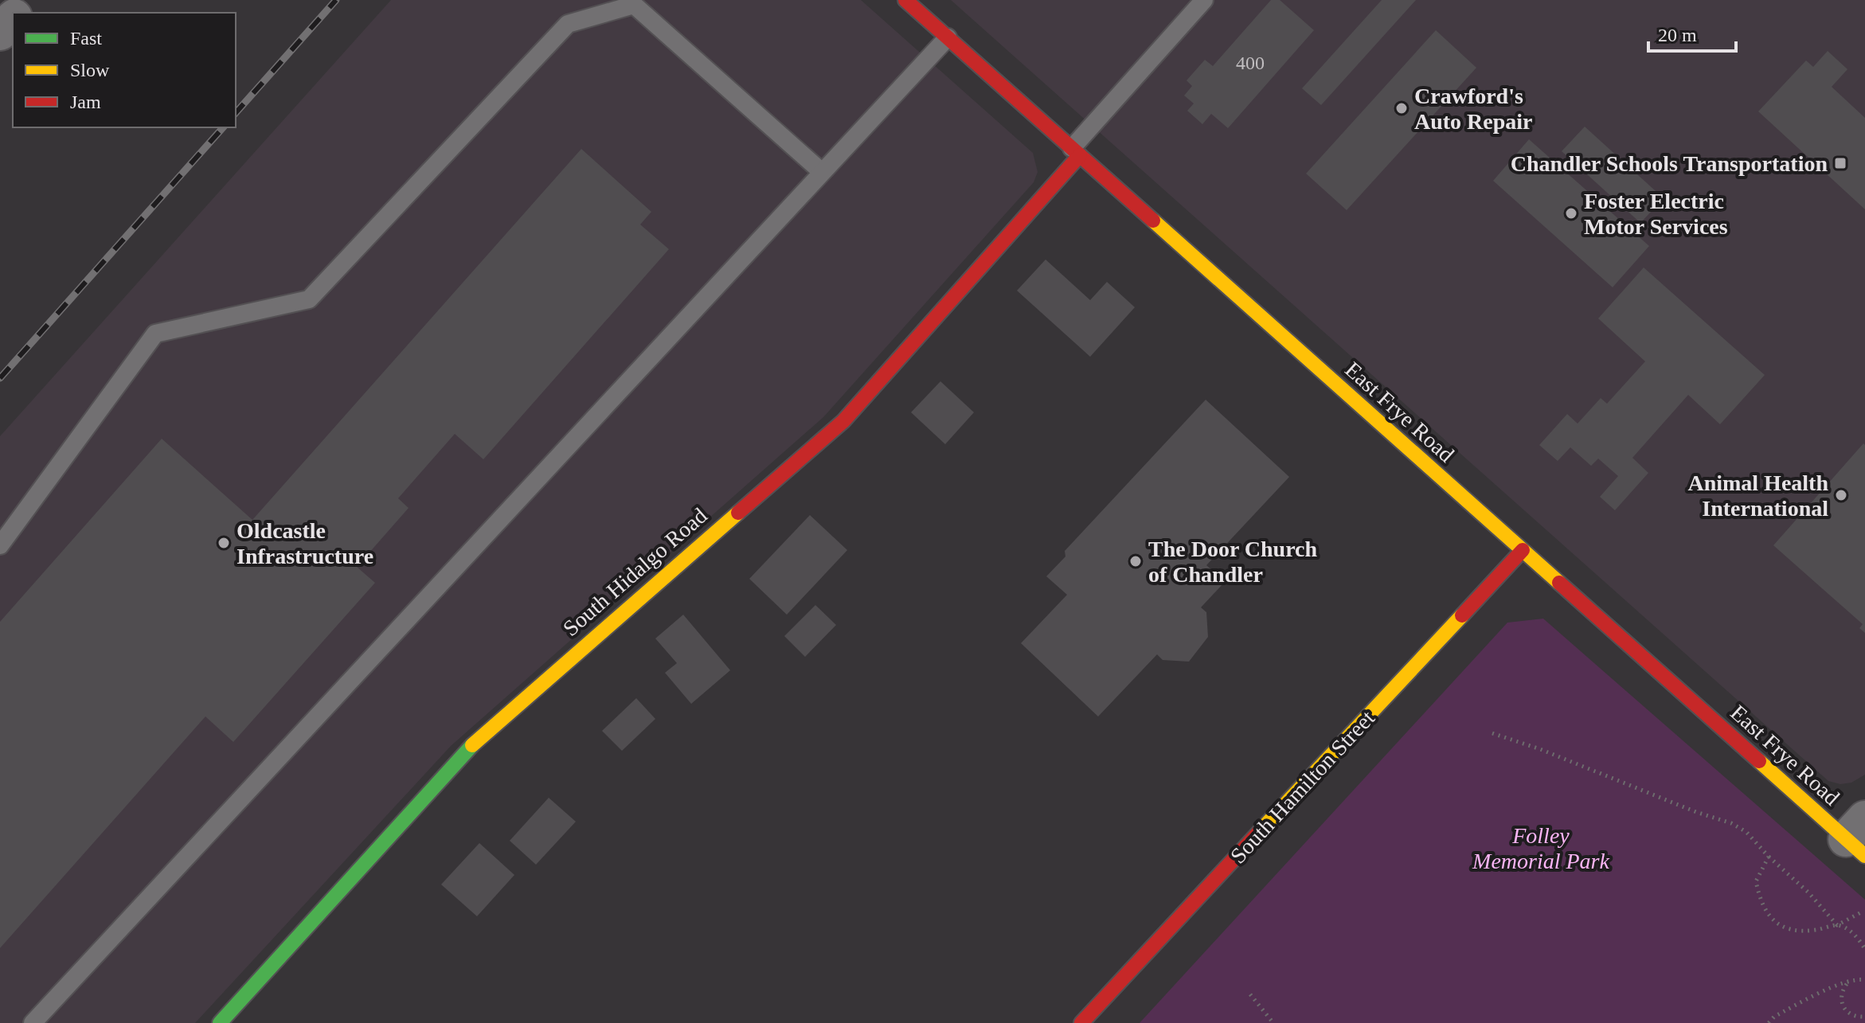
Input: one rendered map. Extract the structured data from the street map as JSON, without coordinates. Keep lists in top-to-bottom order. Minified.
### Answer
{"streets":{"street":["East Frye Road","South Hidalgo Road","South Hamilton Street"]},"crossings":[["East Frye Road","South Hidalgo Road"],["East Frye Road","South Hamilton Street"]],"parks":["Folley Memorial Park"],"places":{"other":["Crawford's Auto Repair","Foster Electric Motor Services","Animal Health International","Oldcastle Infrastructure","The Door Church of Chandler"],"transit":["Chandler Schools Transportation"]},"house_numbers":["400"],"legend":["Fast","Slow","Jam"],"scale_bar":"20 m"}
